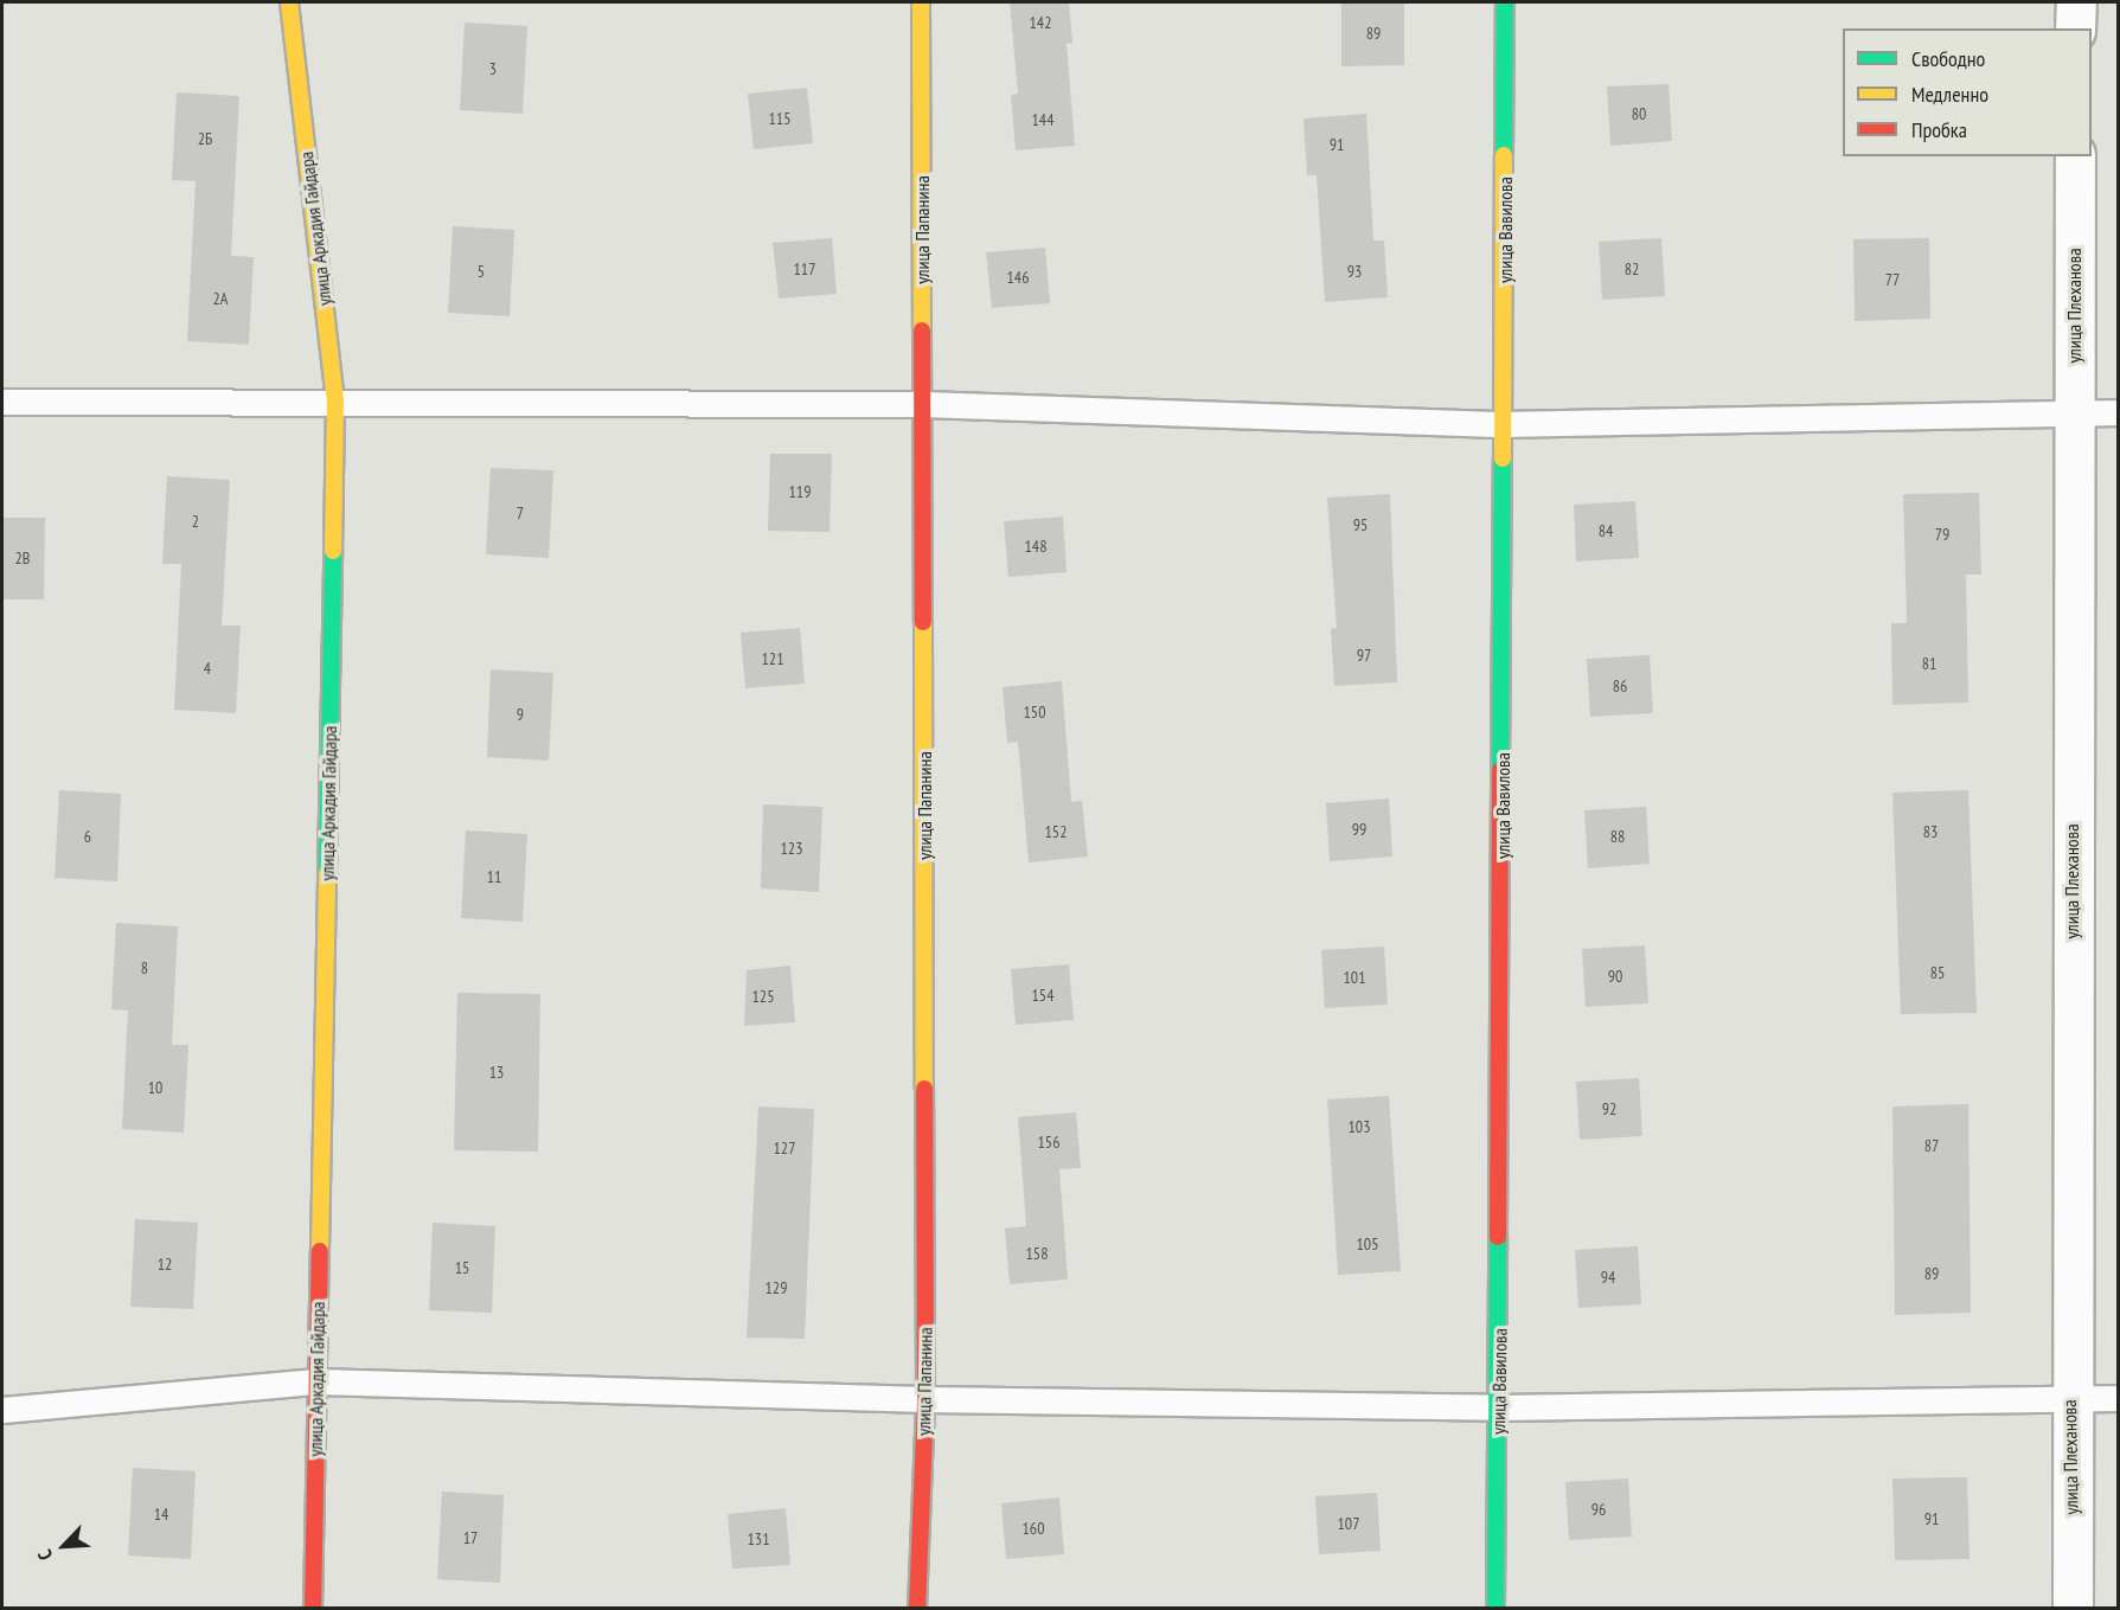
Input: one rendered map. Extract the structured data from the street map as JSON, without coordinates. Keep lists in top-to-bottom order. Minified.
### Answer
{"streets":{"street":["улица Аркадия Гайдара","улица Папанина","улица Вавилова","улица Плеханова"]},"house_numbers":["142","89","3","80","115","144","2Б","91","117","82","5","93","146","77","2А","119","7","2","95","84","79","148","2В","97","121","81","4","86","150","9","99","152","83","6","88","123","11","8","85","90","101","154","125","13","10","92","103","156","87","127","105","158","12","15","89","94","129","96","14","91","107","160","17","131"],"legend":["Свободно","Медленно","Пробка"],"north":"bottom left"}
